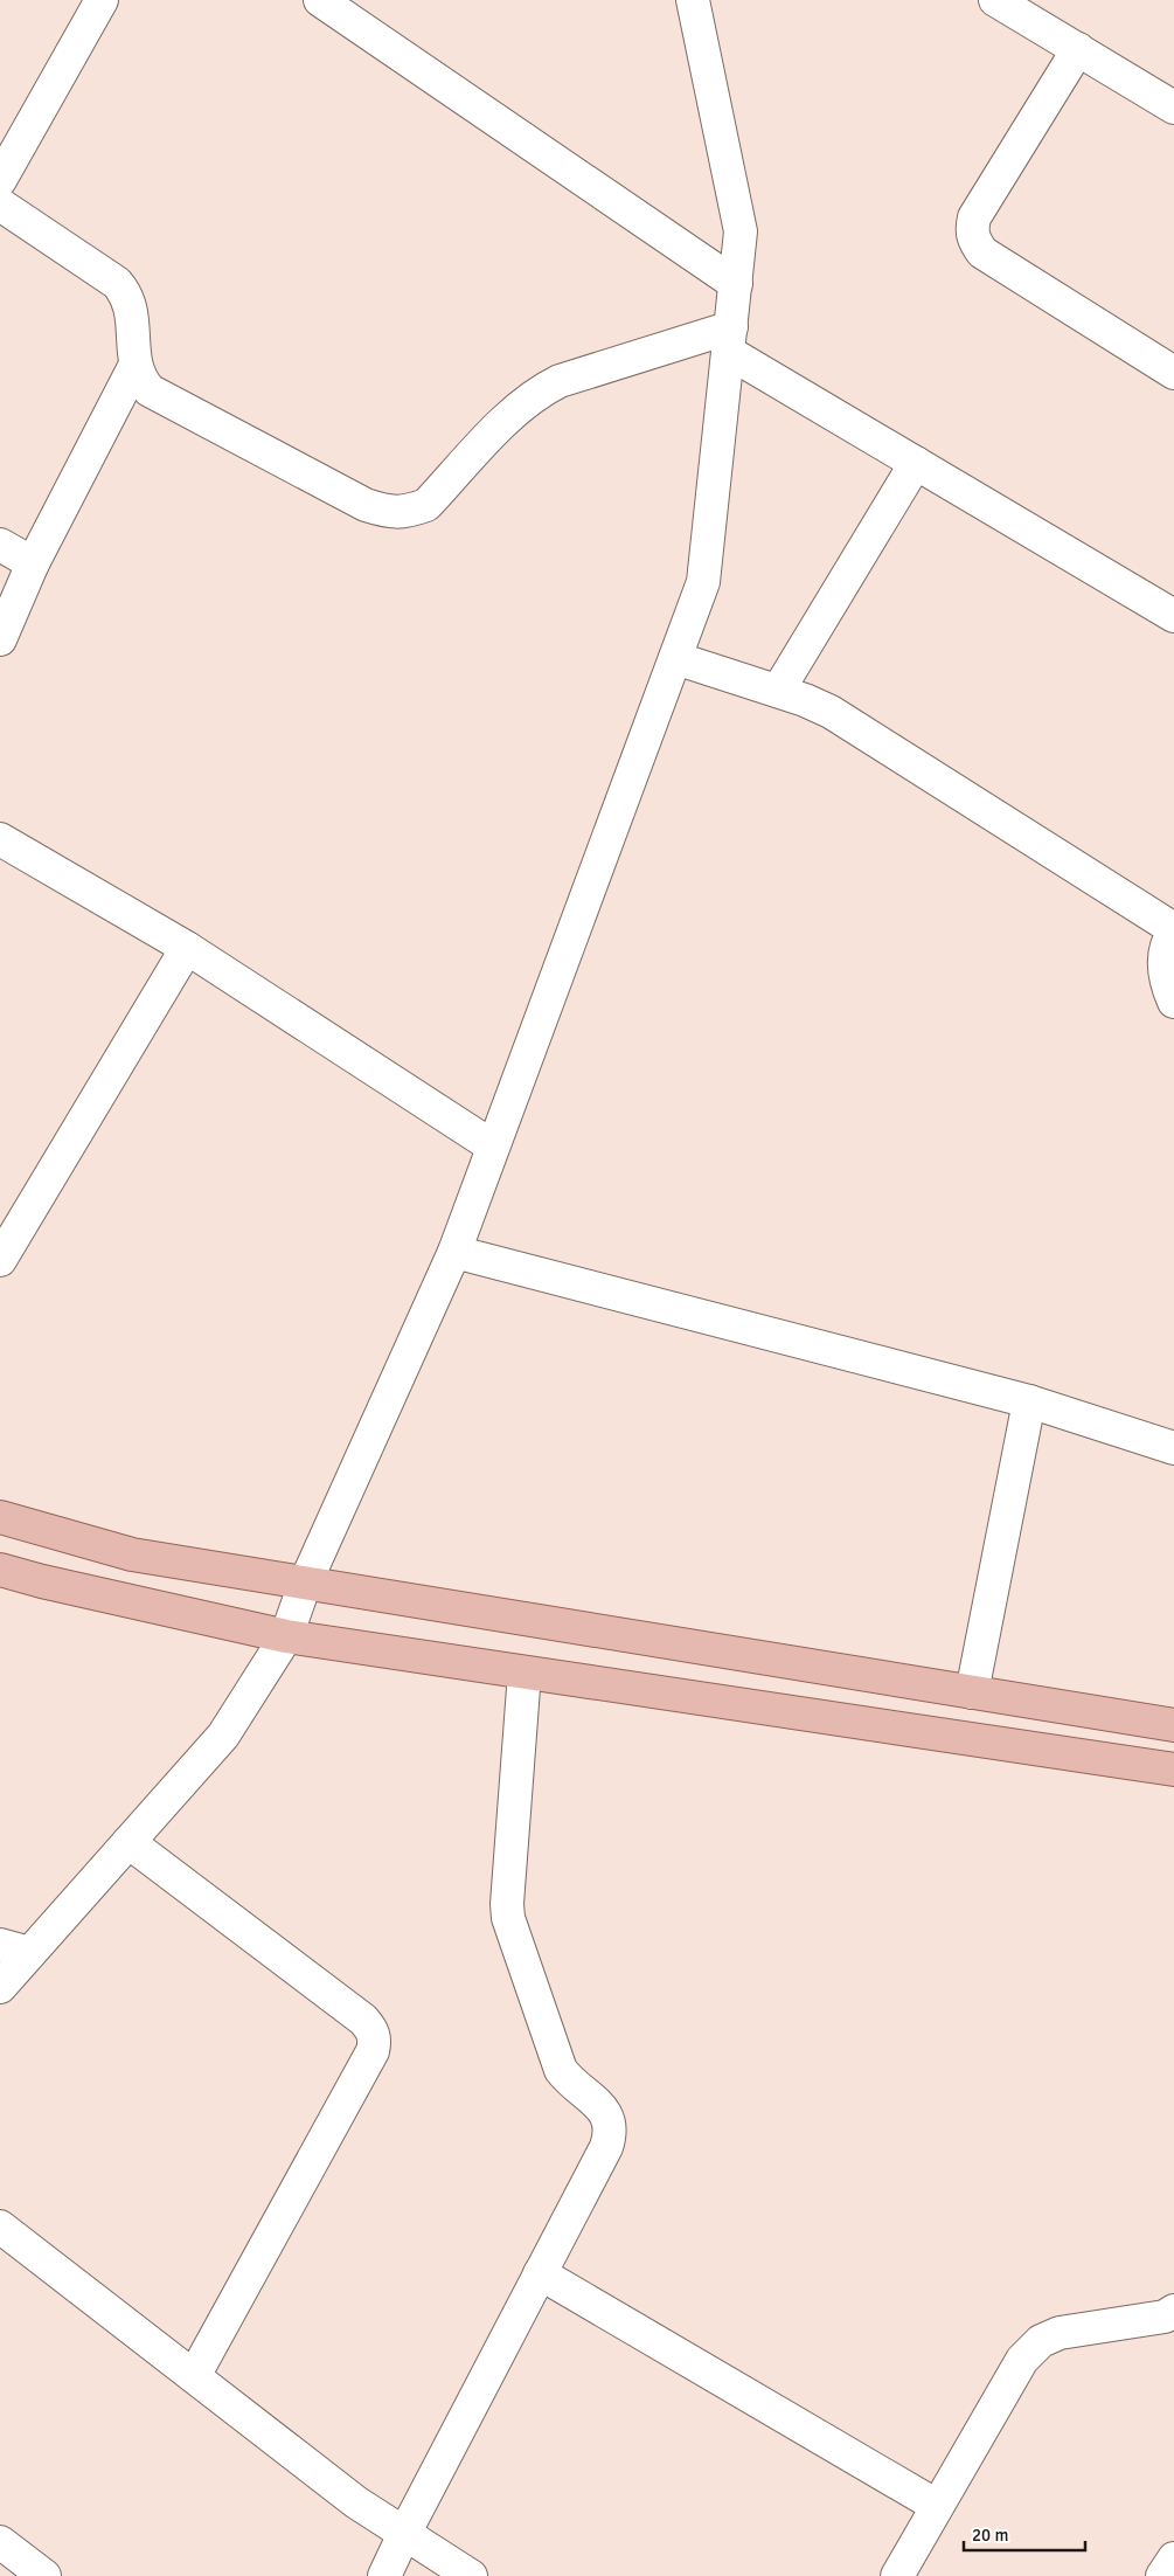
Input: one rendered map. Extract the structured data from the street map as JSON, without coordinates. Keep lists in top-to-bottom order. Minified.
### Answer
{"scale_bar":"20 m"}
